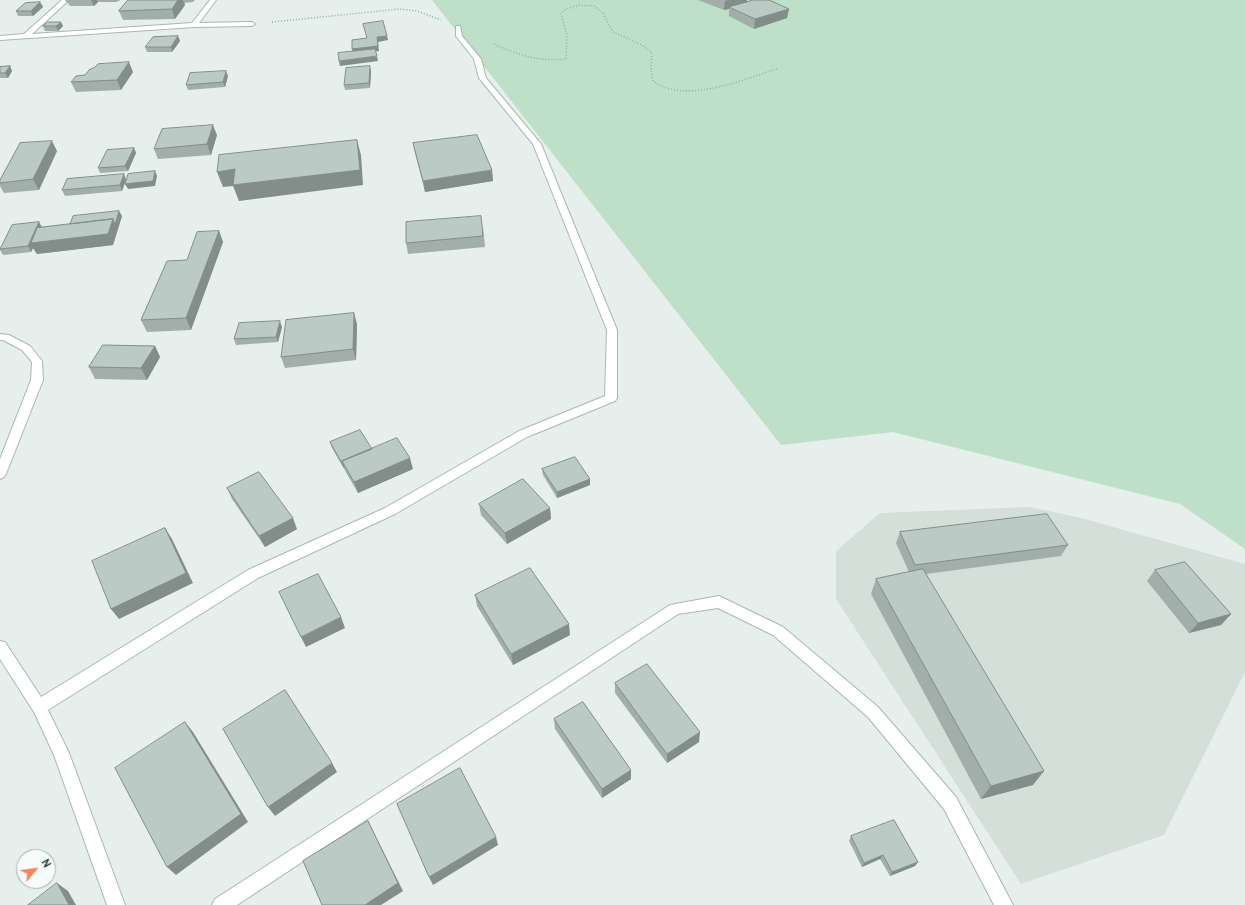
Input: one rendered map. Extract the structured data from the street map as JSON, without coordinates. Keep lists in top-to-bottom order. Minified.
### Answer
{"north":"top right"}
